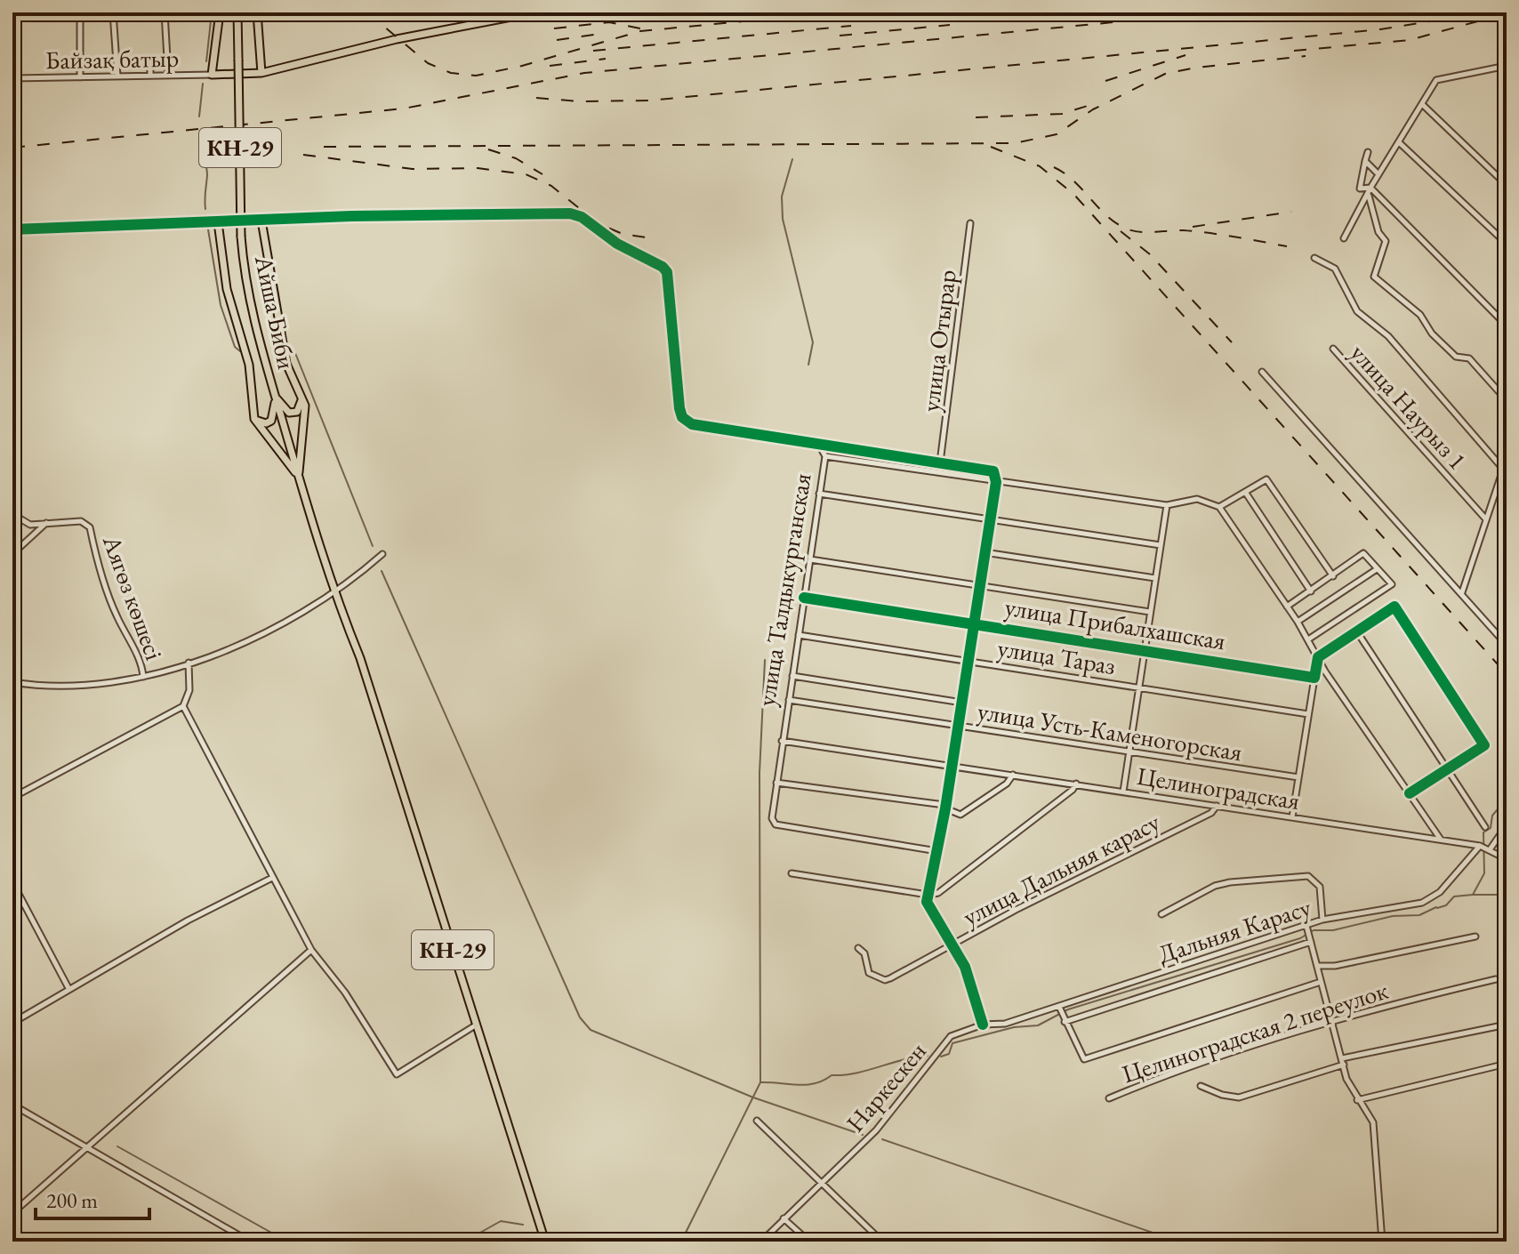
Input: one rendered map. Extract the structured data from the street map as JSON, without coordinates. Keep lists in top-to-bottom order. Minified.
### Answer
{"streets":{"main road":["КН-29","Айша Биби"],"street":["Байзақ батыр","улица Отырар","улица Наурыз 1","улица Талдыкурганская","Аягөз көшесі","улица Прибалхашская","улица Тараз","улица Усть-Каменогорская","Целиноградская","улица Дальняя карасу","Дальняя Карасу","Целиноградская 2 переулок","Наркескен"]},"crossings":[["КН-29","Айша Биби"],["улица Талдыкурганская","улица Прибалхашская"],["улица Талдыкурганская","улица Тараз"],["улица Талдыкурганская","улица Усть-Каменогорская"],["улица Талдыкурганская","Целиноградская"],["Целиноградская","улица Дальняя карасу"],["Целиноградская","Дальняя Карасу"],["Дальняя Карасу","Наркескен"]],"scale_bar":"200 m"}
